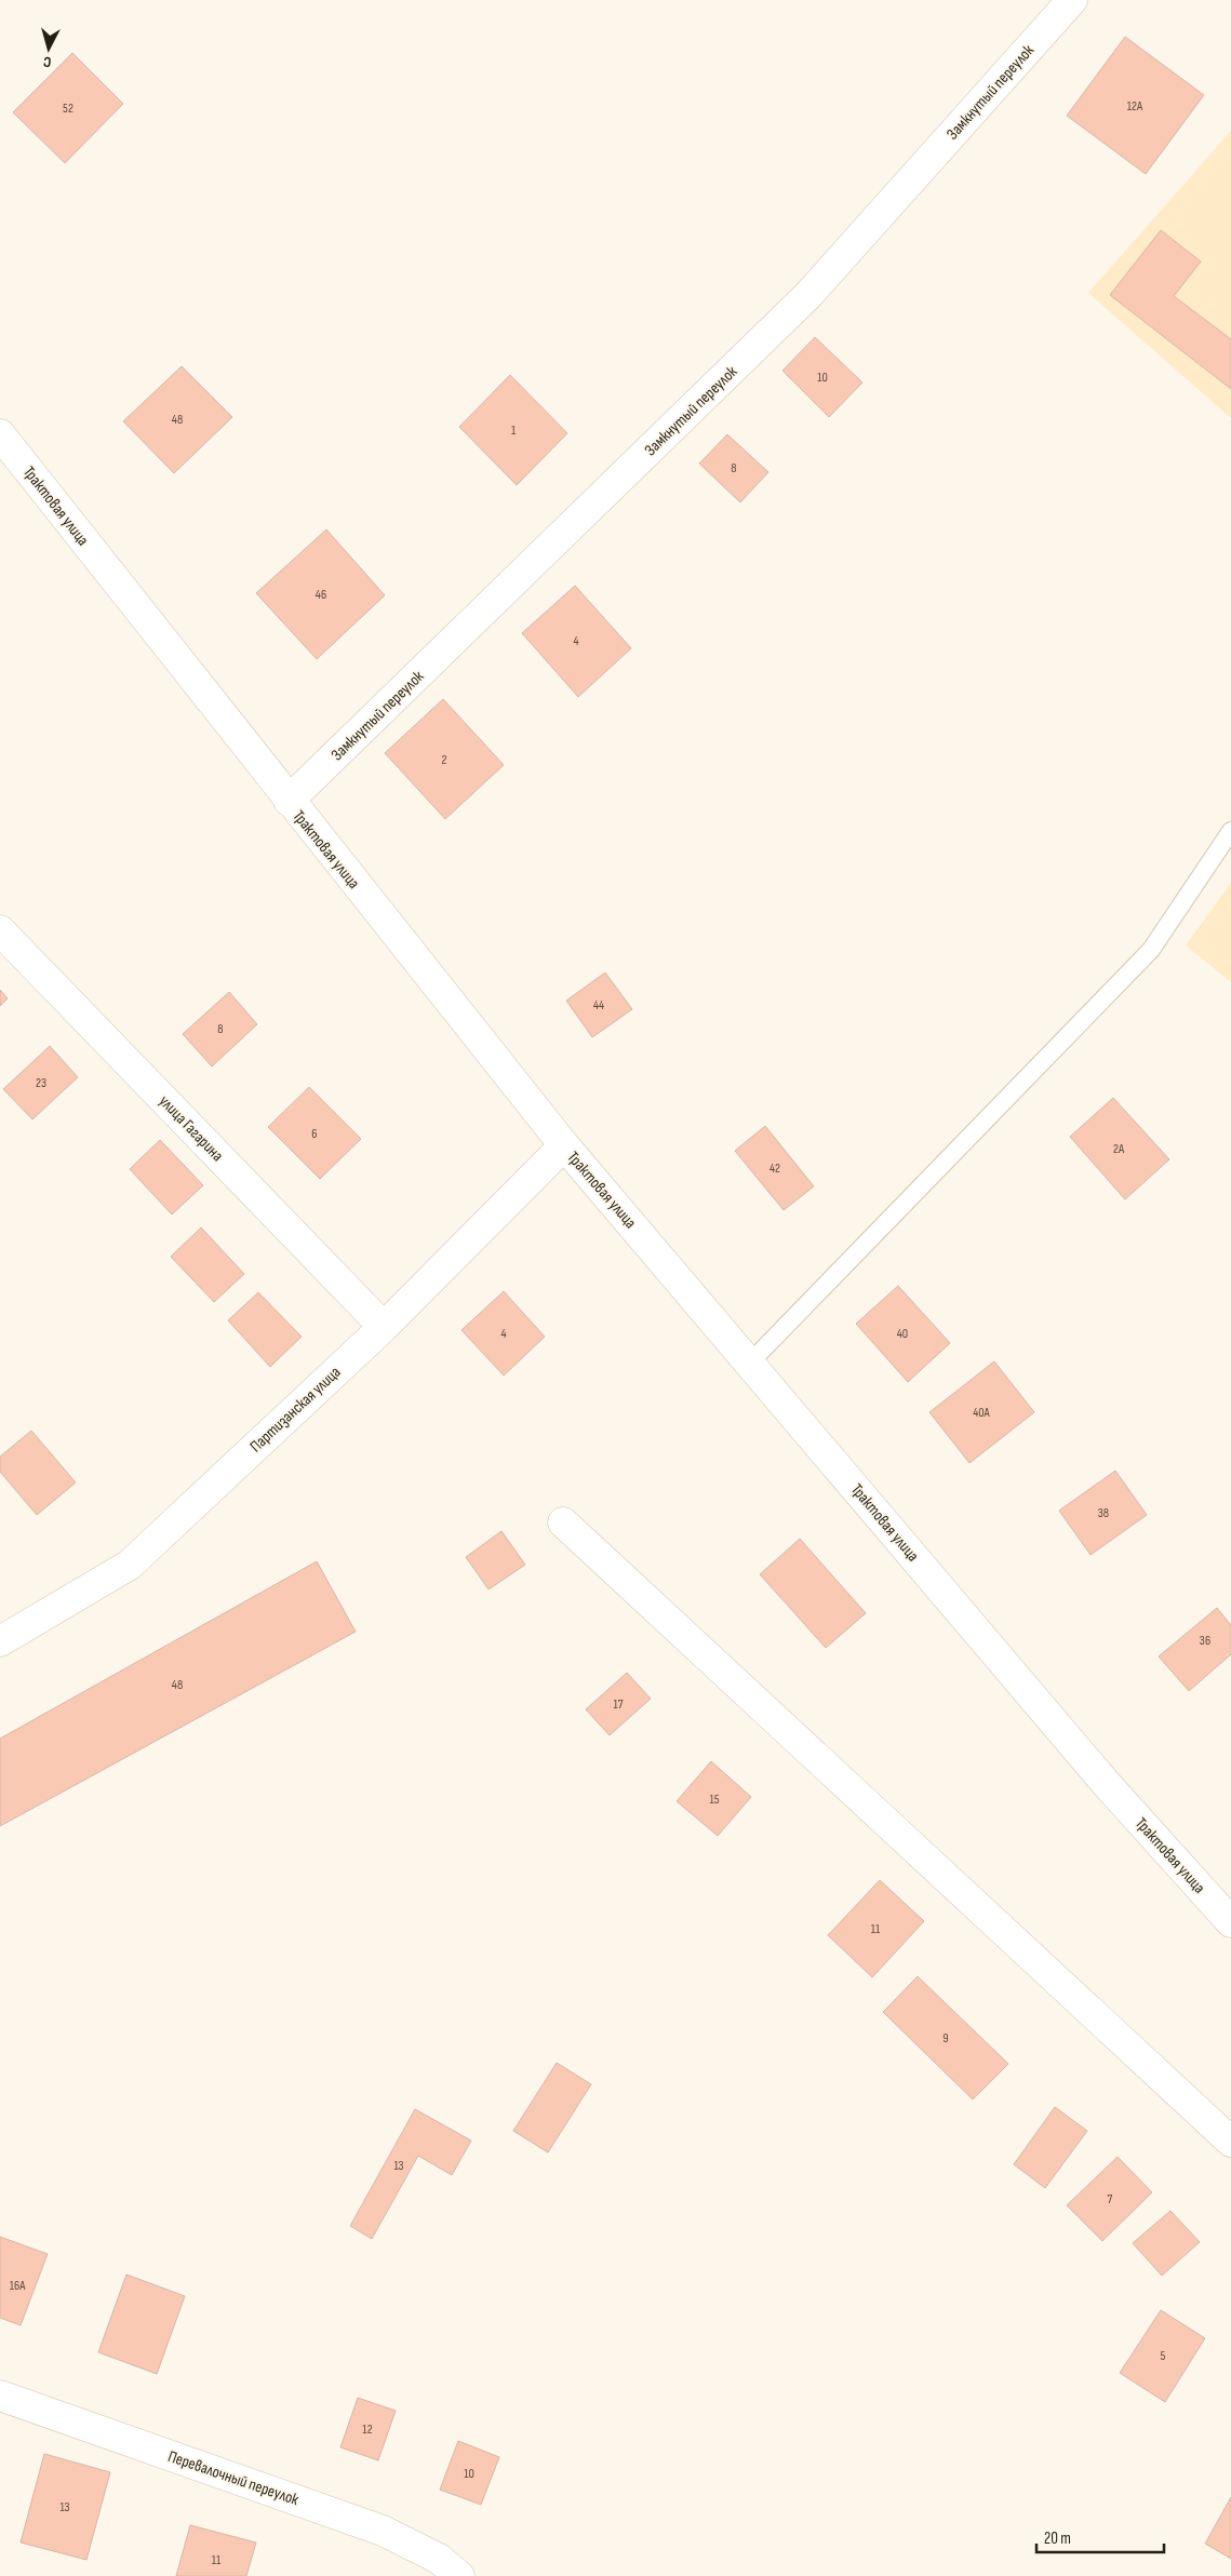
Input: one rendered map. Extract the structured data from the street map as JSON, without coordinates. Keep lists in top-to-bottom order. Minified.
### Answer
{"streets":{"street":["Замкнутый переулок","Трактовая улица","улица Гагарина","Партизанская улица","Перевалочный переулок"]},"crossings":[["Замкнутый переулок","Трактовая улица"],["Трактовая улица","Партизанская улица"],["улица Гагарина","Партизанская улица"]],"house_numbers":["12А","52","10","48","1","8","46","4","2","44","8","23","6","2А","42","4","40","40А","38","36","48","17","15","11","9","13","7","16А","5","12","10","13","11"],"scale_bar":"20 m","north":"bottom"}
